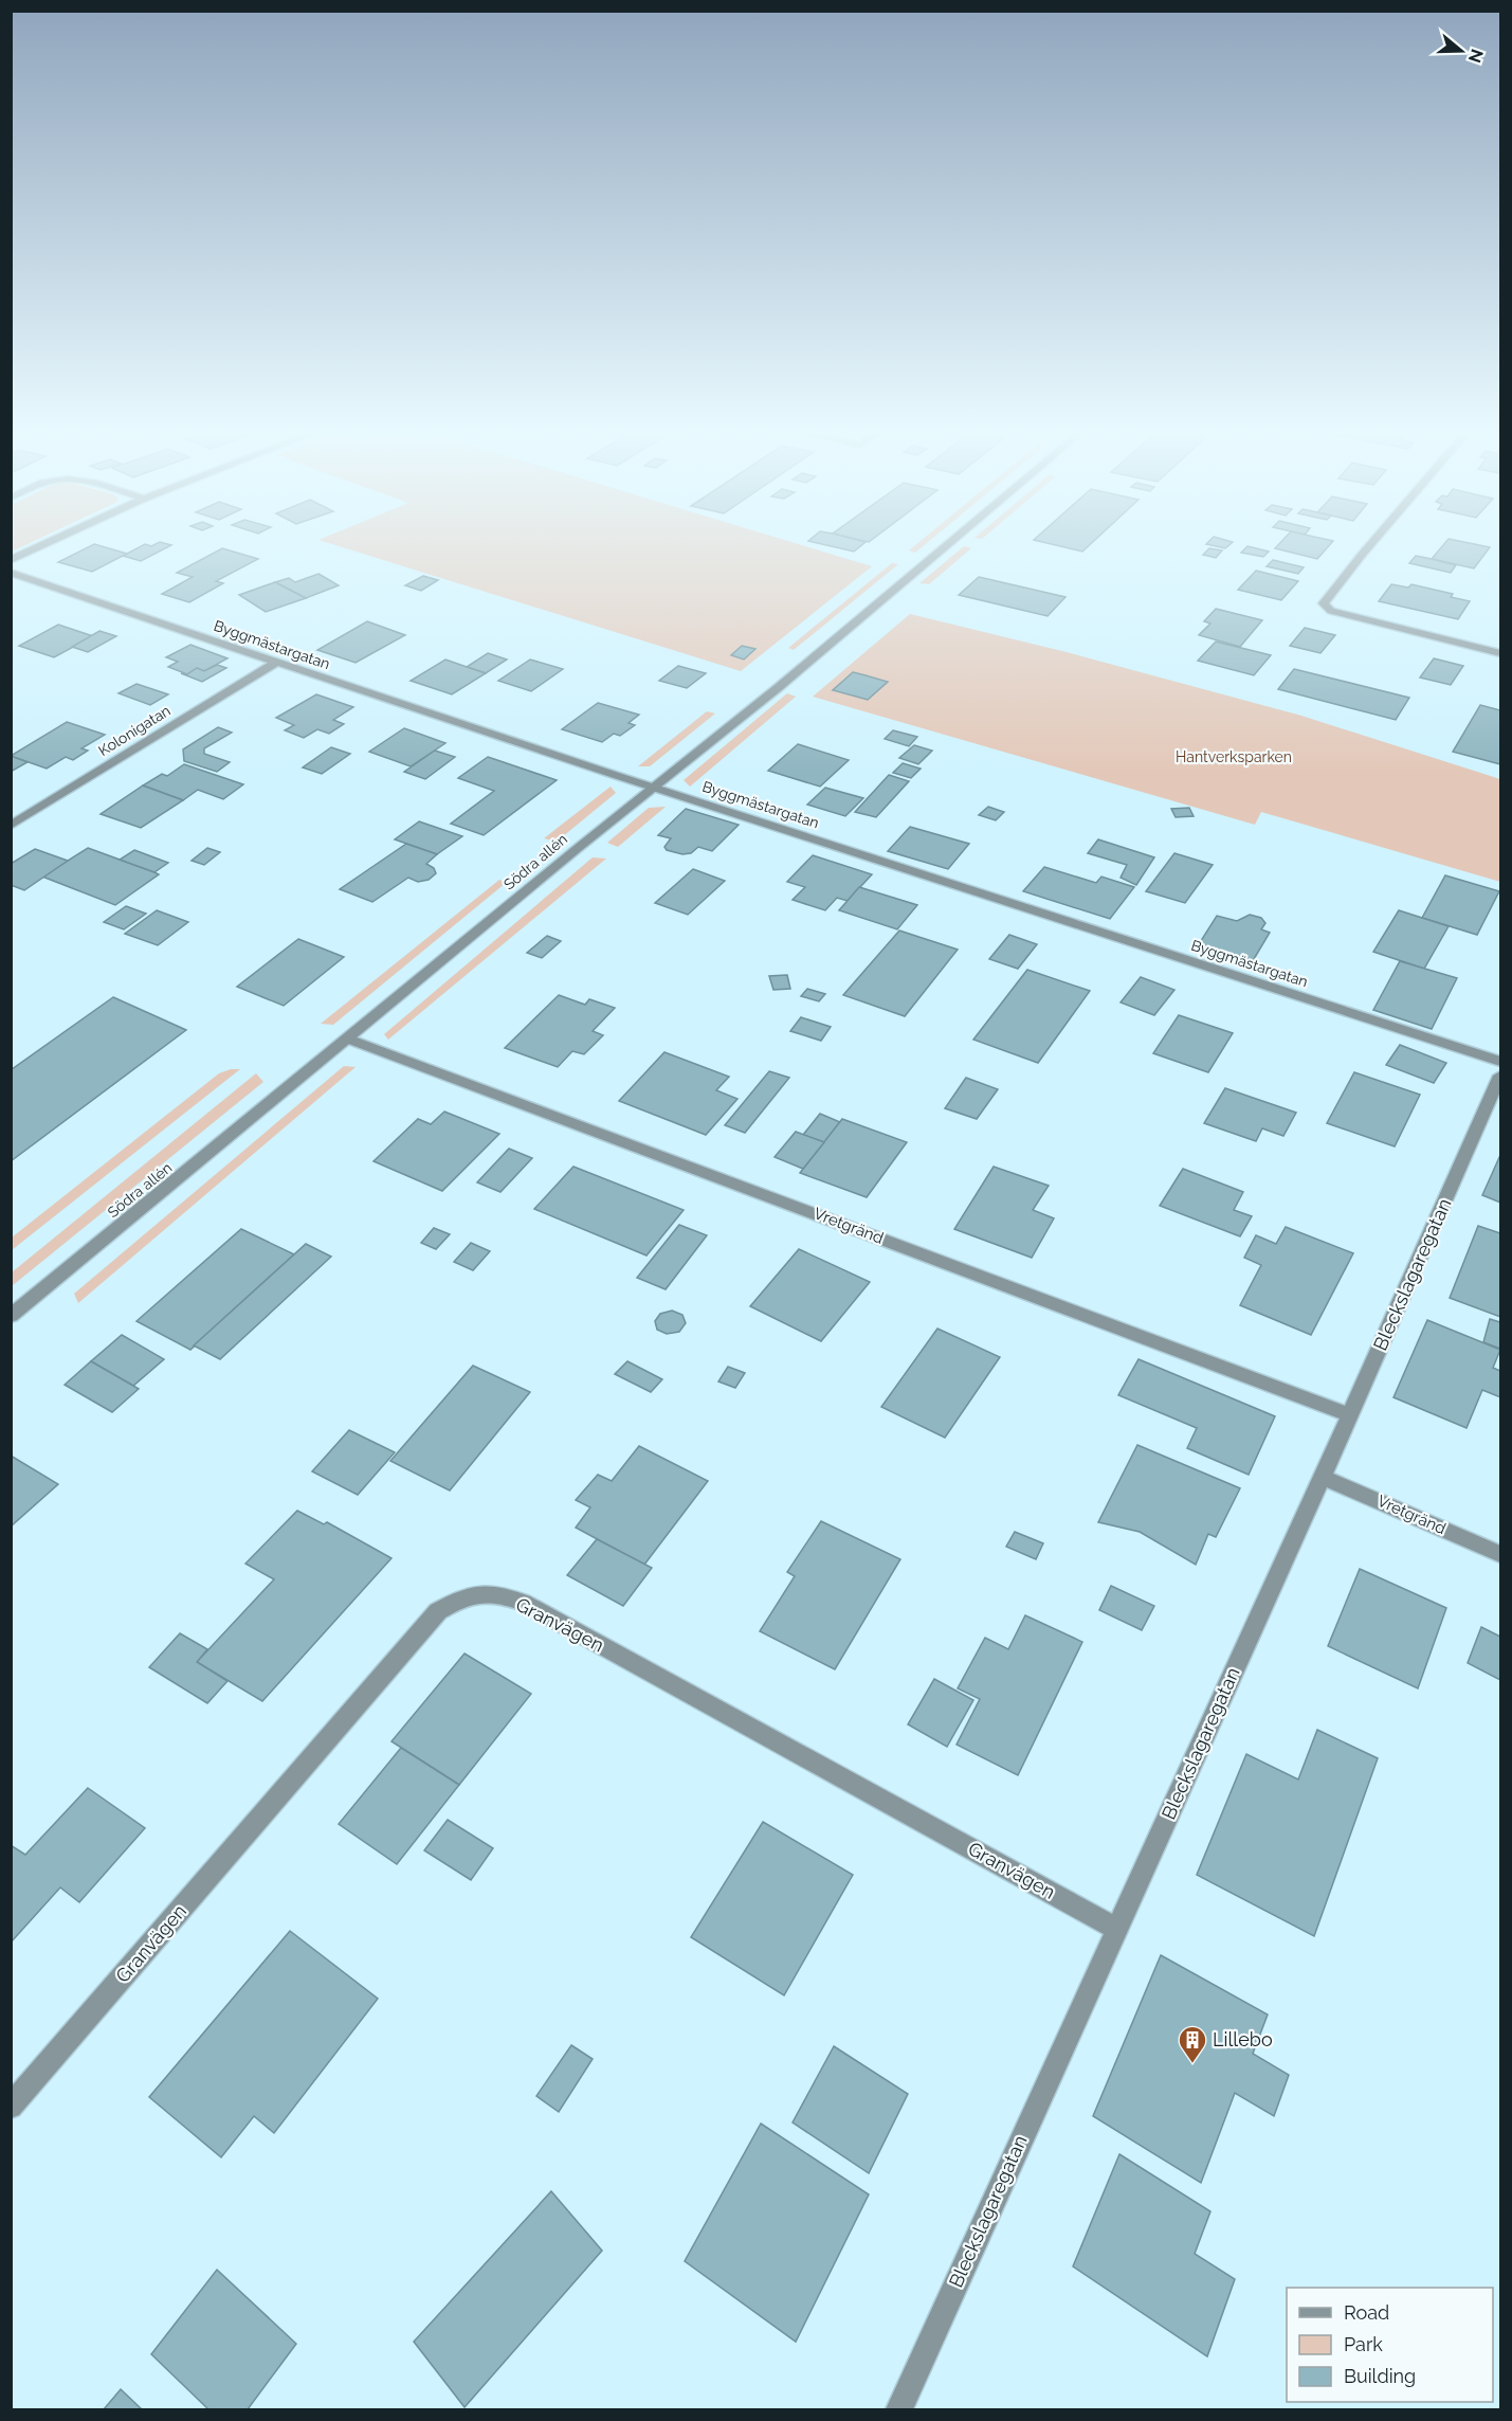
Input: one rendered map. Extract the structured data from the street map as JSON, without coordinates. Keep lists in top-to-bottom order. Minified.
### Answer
{"streets":{"street":["Byggmästargatan","Kolonigatan","Södra allén","Vretgränd","Bleckslagaregatan","Granvägen"]},"crossings":[["Byggmästargatan","Kolonigatan"],["Byggmästargatan","Södra allén"],["Södra allén","Vretgränd"],["Vretgränd","Bleckslagaregatan"],["Bleckslagaregatan","Granvägen"]],"parks":["Hantverksparken"],"places":{"building":["Lillebo"]},"legend":["Road","Park","Building"],"north":"right"}
